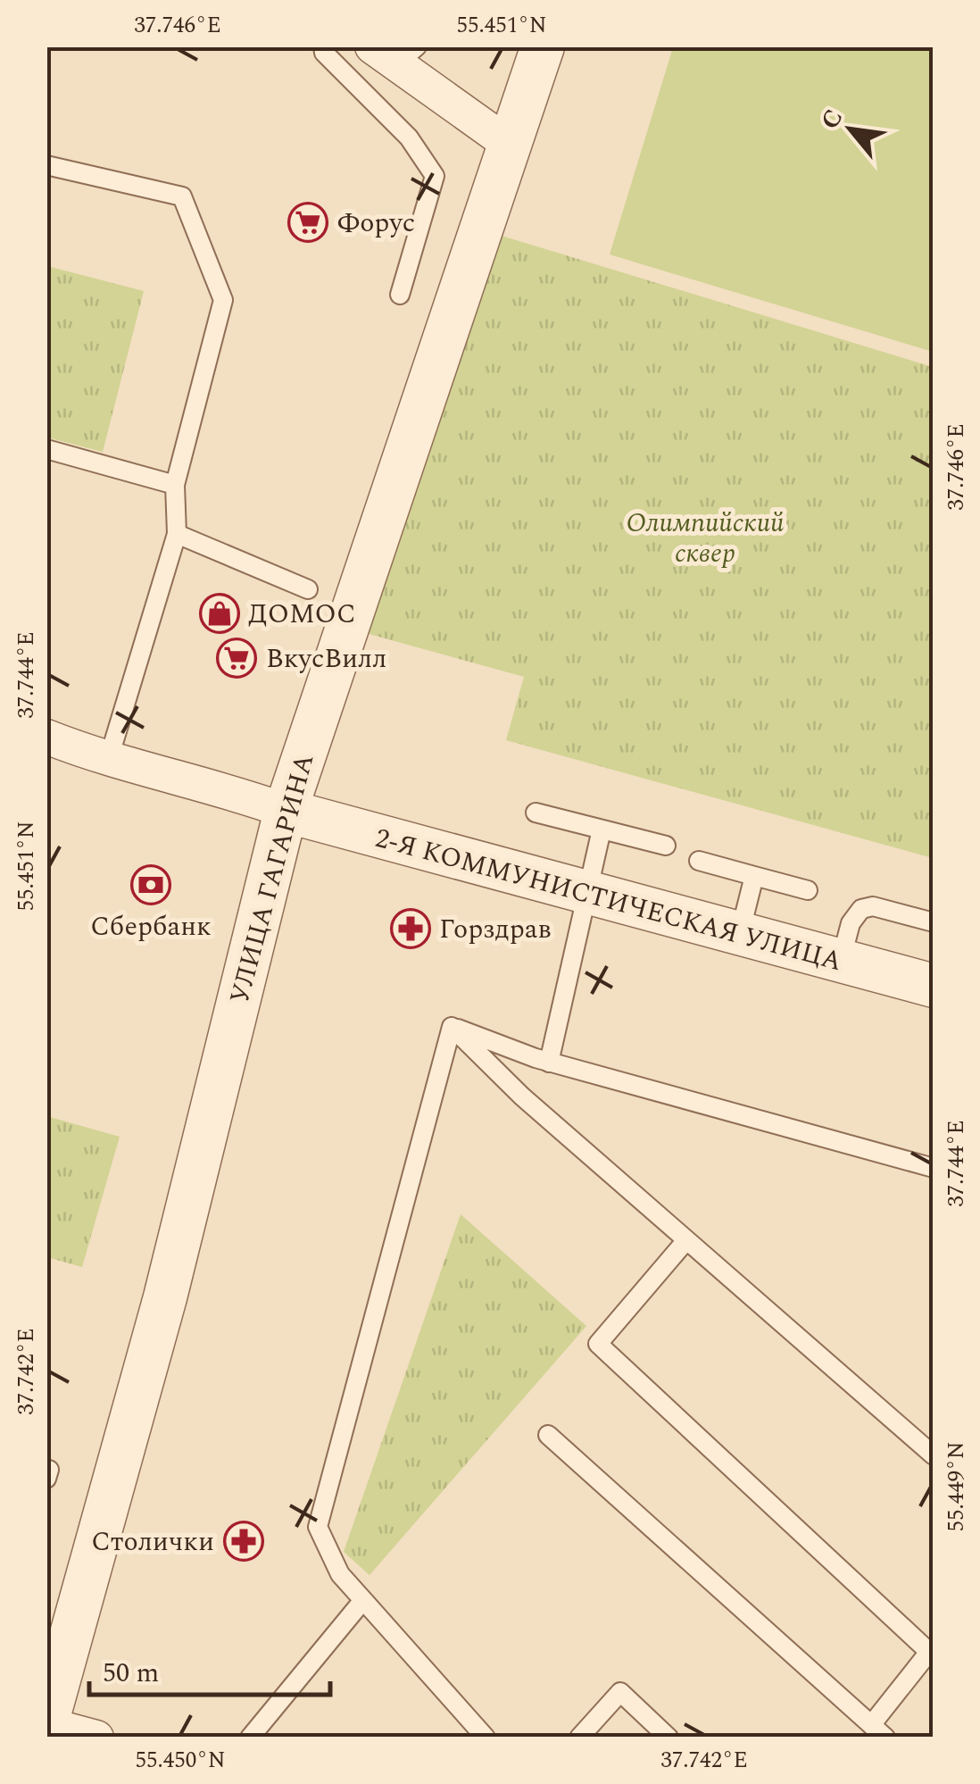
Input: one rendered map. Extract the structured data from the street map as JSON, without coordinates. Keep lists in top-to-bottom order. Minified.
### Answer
{"streets":{"street":["УЛИЦА ГАГАРИНА","2-Я КОММУНИСТИЧЕСКАЯ УЛИЦА"]},"crossings":[["УЛИЦА ГАГАРИНА","2-Я КОММУНИСТИЧЕСКАЯ УЛИЦА"]],"parks":["Олимпийский сквер"],"places":{"supermarket":["Форус","ВкусВилл"],"shop":["ДОМОС"],"bank":["Сбербанк"],"pharmacy":["Горздрав","Столички"]},"scale_bar":"50 m","north":"top left","coordinates":["37.746°E","55.451°N","37.744°E","37.742°E","55.449°N","55.450°N"]}
